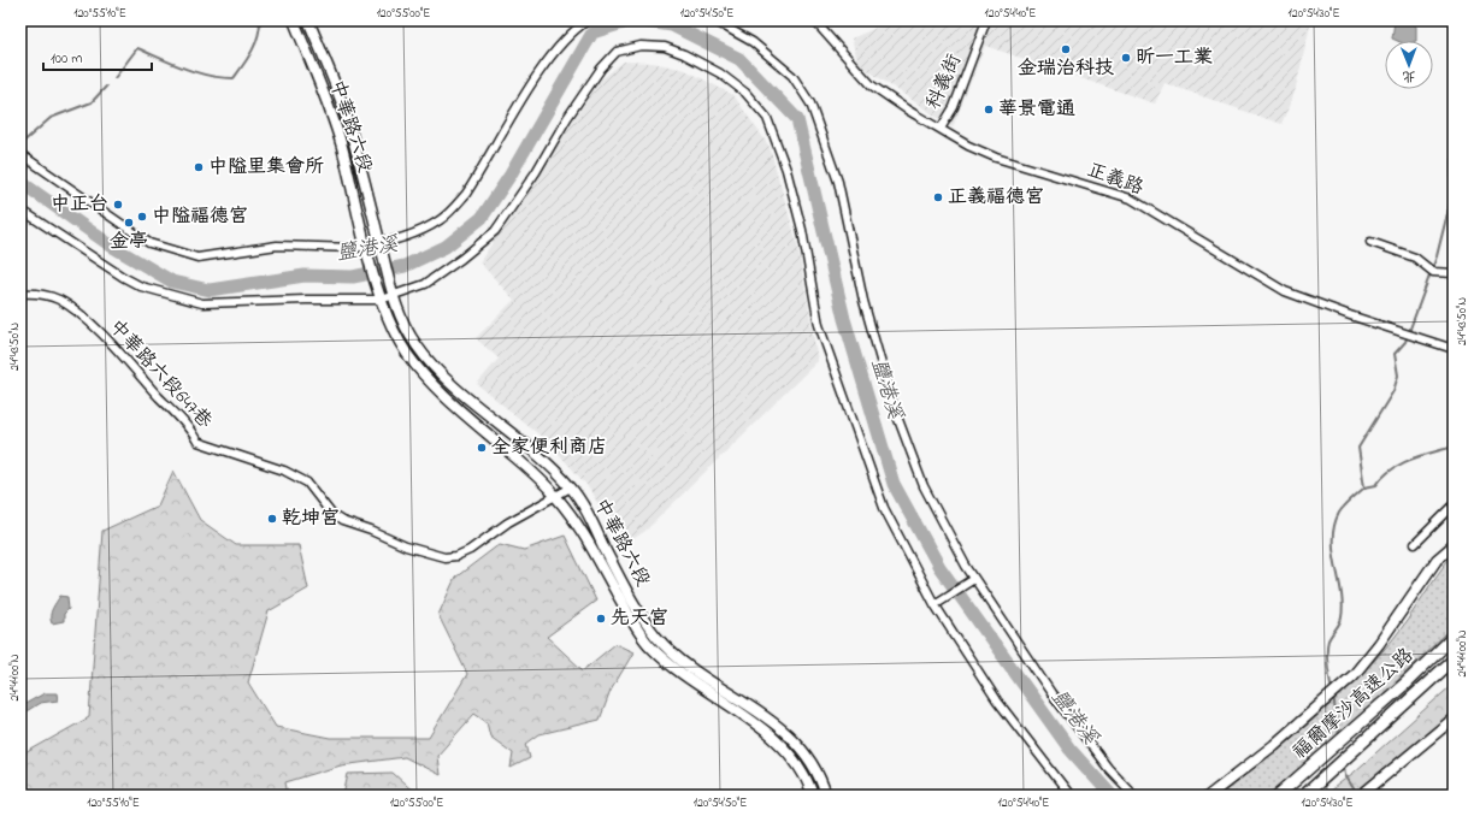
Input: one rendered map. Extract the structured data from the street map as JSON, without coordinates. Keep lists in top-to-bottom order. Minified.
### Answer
{"streets":{"highway":["福爾摩沙高速公路"],"main road":["中華路六段"],"street":["科義街","正義路","中華路六段647巷"]},"crossings":[["科義街","正義路"],["中華路六段","中華路六段647巷"]],"water":["鹽港溪"],"places":["金瑞治科技","昕一工業","華景電通","中隘里集會所","正義福德宮","中正台","中隘福德宮","金亭","全家便利商店","乾坤宮","先天宮"],"scale_bar":"100 m","north":"bottom","coordinates":["120°55'10\"E","120°55'00\"E","120°54'50\"E","120°54'40\"E","120°54'30\"E","24°43'50\"N","24°44'00\"N"]}
